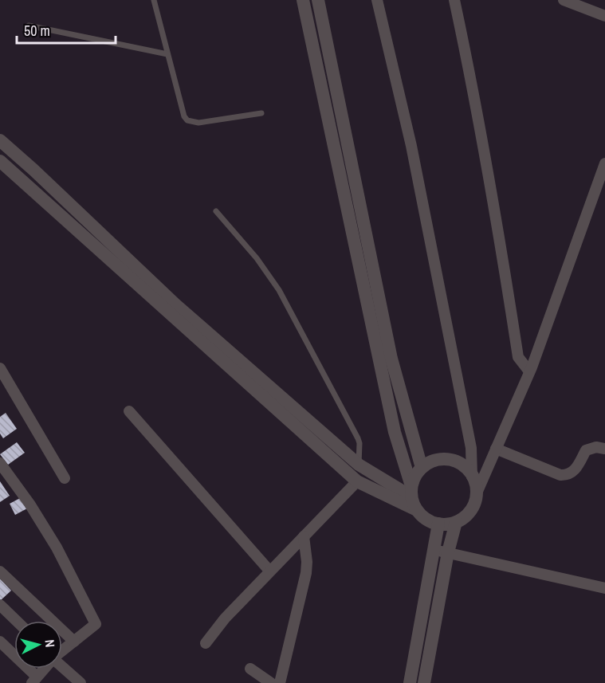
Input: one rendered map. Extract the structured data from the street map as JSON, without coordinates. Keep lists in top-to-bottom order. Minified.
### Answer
{"scale_bar":"50 m","north":"right"}
